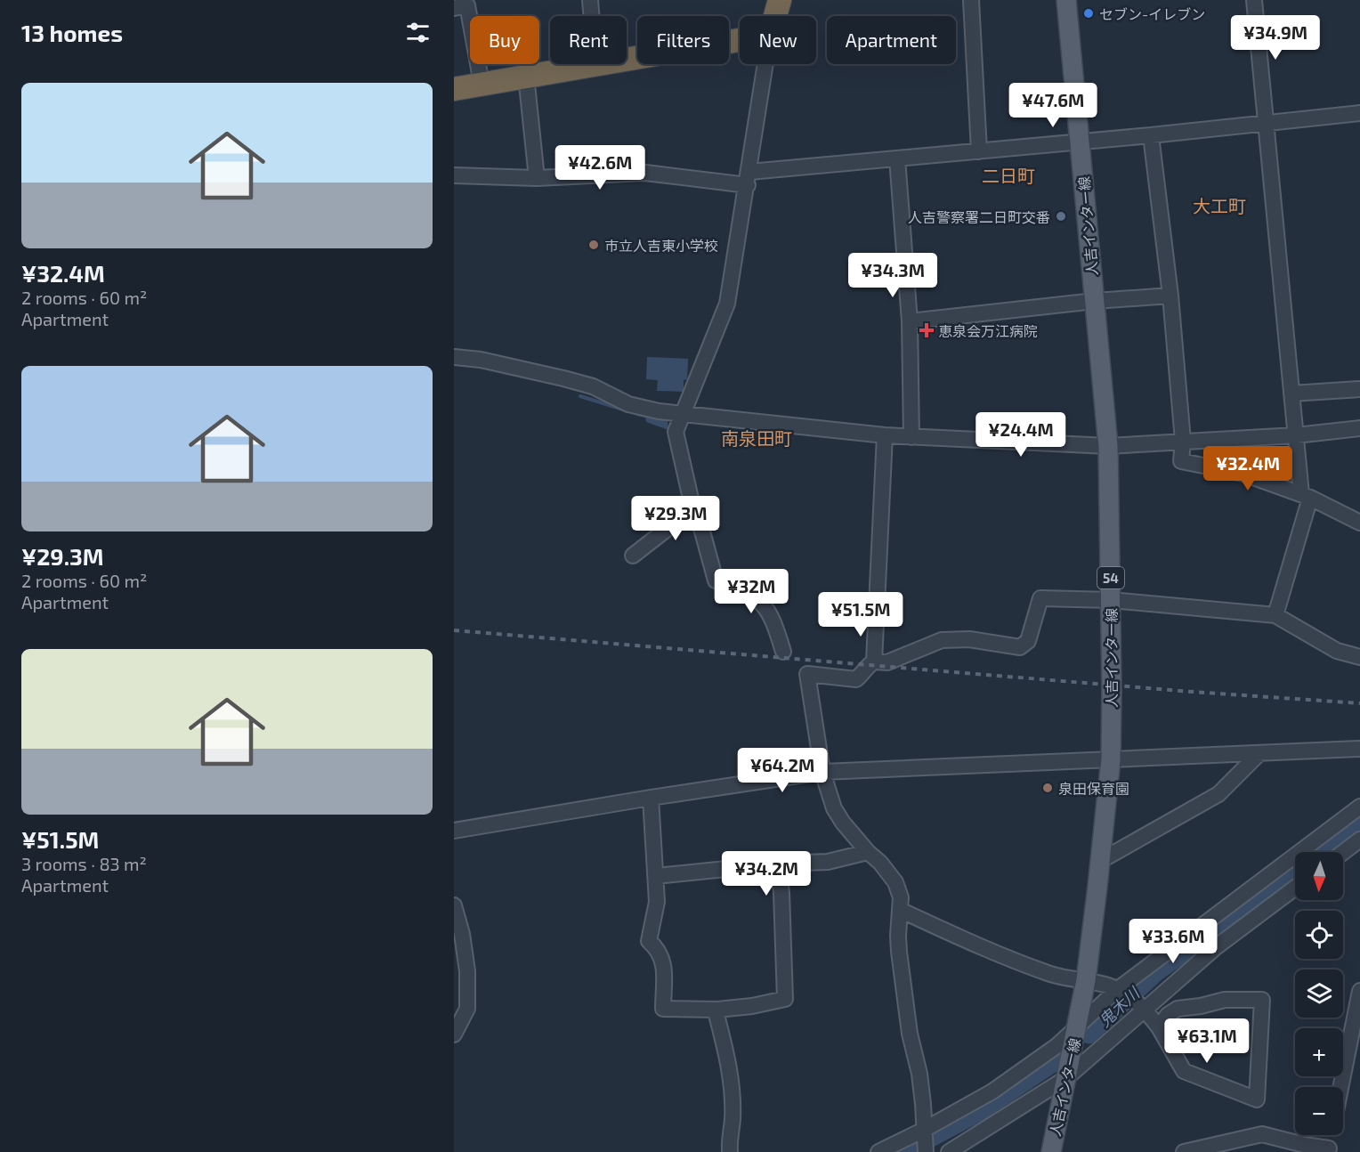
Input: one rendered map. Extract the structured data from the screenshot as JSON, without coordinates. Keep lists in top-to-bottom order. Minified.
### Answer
{"streets":{"main road":["人吉インター線","54"]},"districts":["二日町","大工町","南泉田町"],"water":["鬼木川"],"places":{"other":["セブン-イレブン","人吉警察署二日町交番","市立人吉東小学校","泉田保育園"],"health":["恵泉会万江病院"]},"north":"bottom","page":{"heading":"13 homes","price":["¥34.9M","¥47.6M","¥42.6M","¥34.3M","¥24.4M","¥32.4M","¥29.3M","¥32M","¥51.5M","¥64.2M","¥34.2M","¥33.6M","¥63.1M"],"chip":["Buy","Rent","Filters","New","Apartment"],"list":[{"name":"¥32.4M","note":"2 rooms · 60 m² · Apartment"},{"name":"¥29.3M","note":"2 rooms · 60 m² · Apartment"},{"name":"¥51.5M","note":"3 rooms · 83 m² · Apartment"}],"map_buttons":["+","−"]}}
